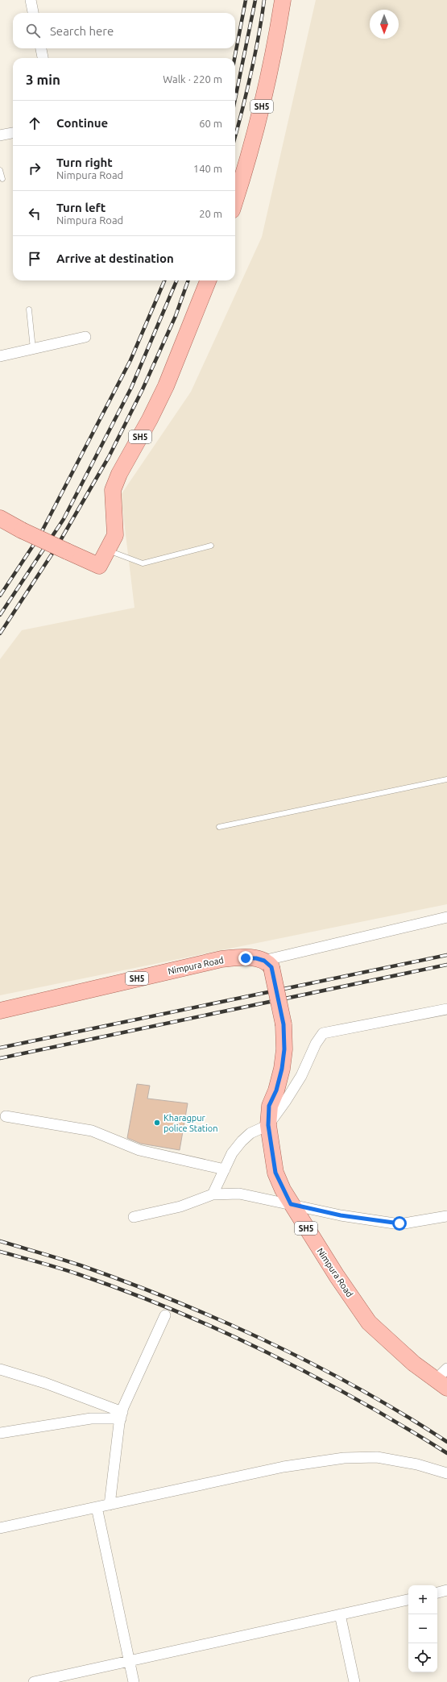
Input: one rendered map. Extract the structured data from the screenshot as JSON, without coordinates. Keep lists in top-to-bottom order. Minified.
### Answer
{"streets":{"main road":["SH5","Nimpura Road"]},"places":["Kharagpur police Station"],"north":"bottom","page":{"search":"Search here","heading":["3 min","Walk · 220 m"],"list":[["Continue","60 m"],["Turn right","Nimpura Road","140 m"],["Turn left","Nimpura Road","20 m"],"Arrive at destination"],"map_buttons":["+","−"]}}
